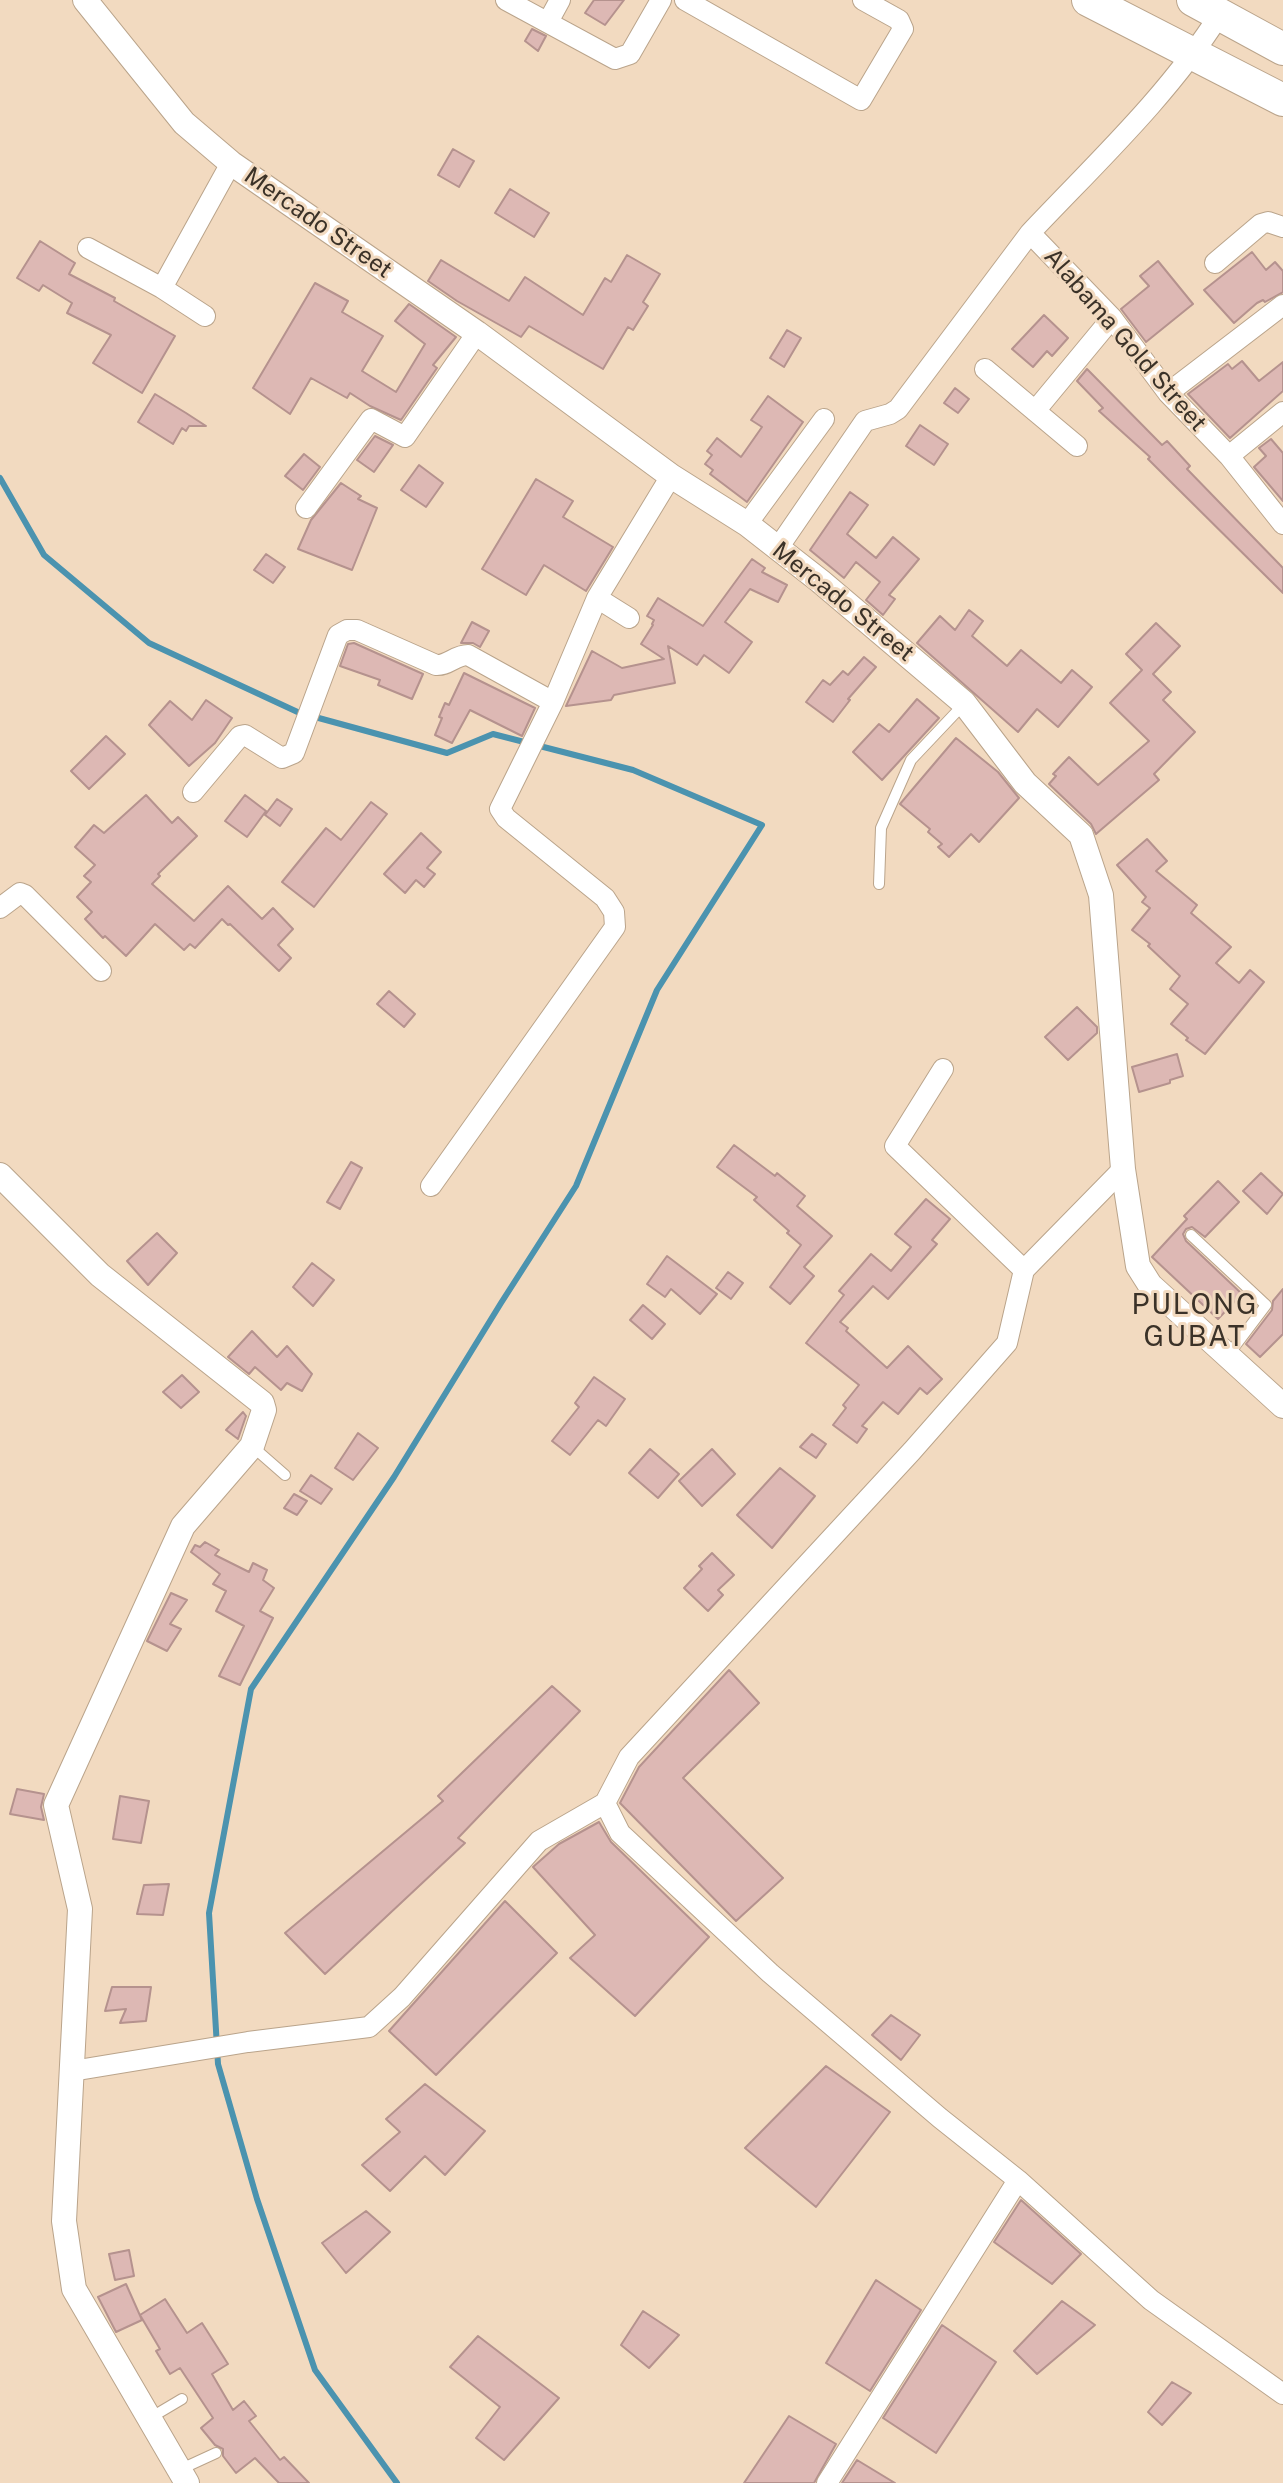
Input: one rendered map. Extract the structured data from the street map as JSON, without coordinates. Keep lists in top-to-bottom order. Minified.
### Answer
{"streets":{"street":["Mercado Street","Alabama Gold Street"]},"districts":["PULONG GUBAT"]}
